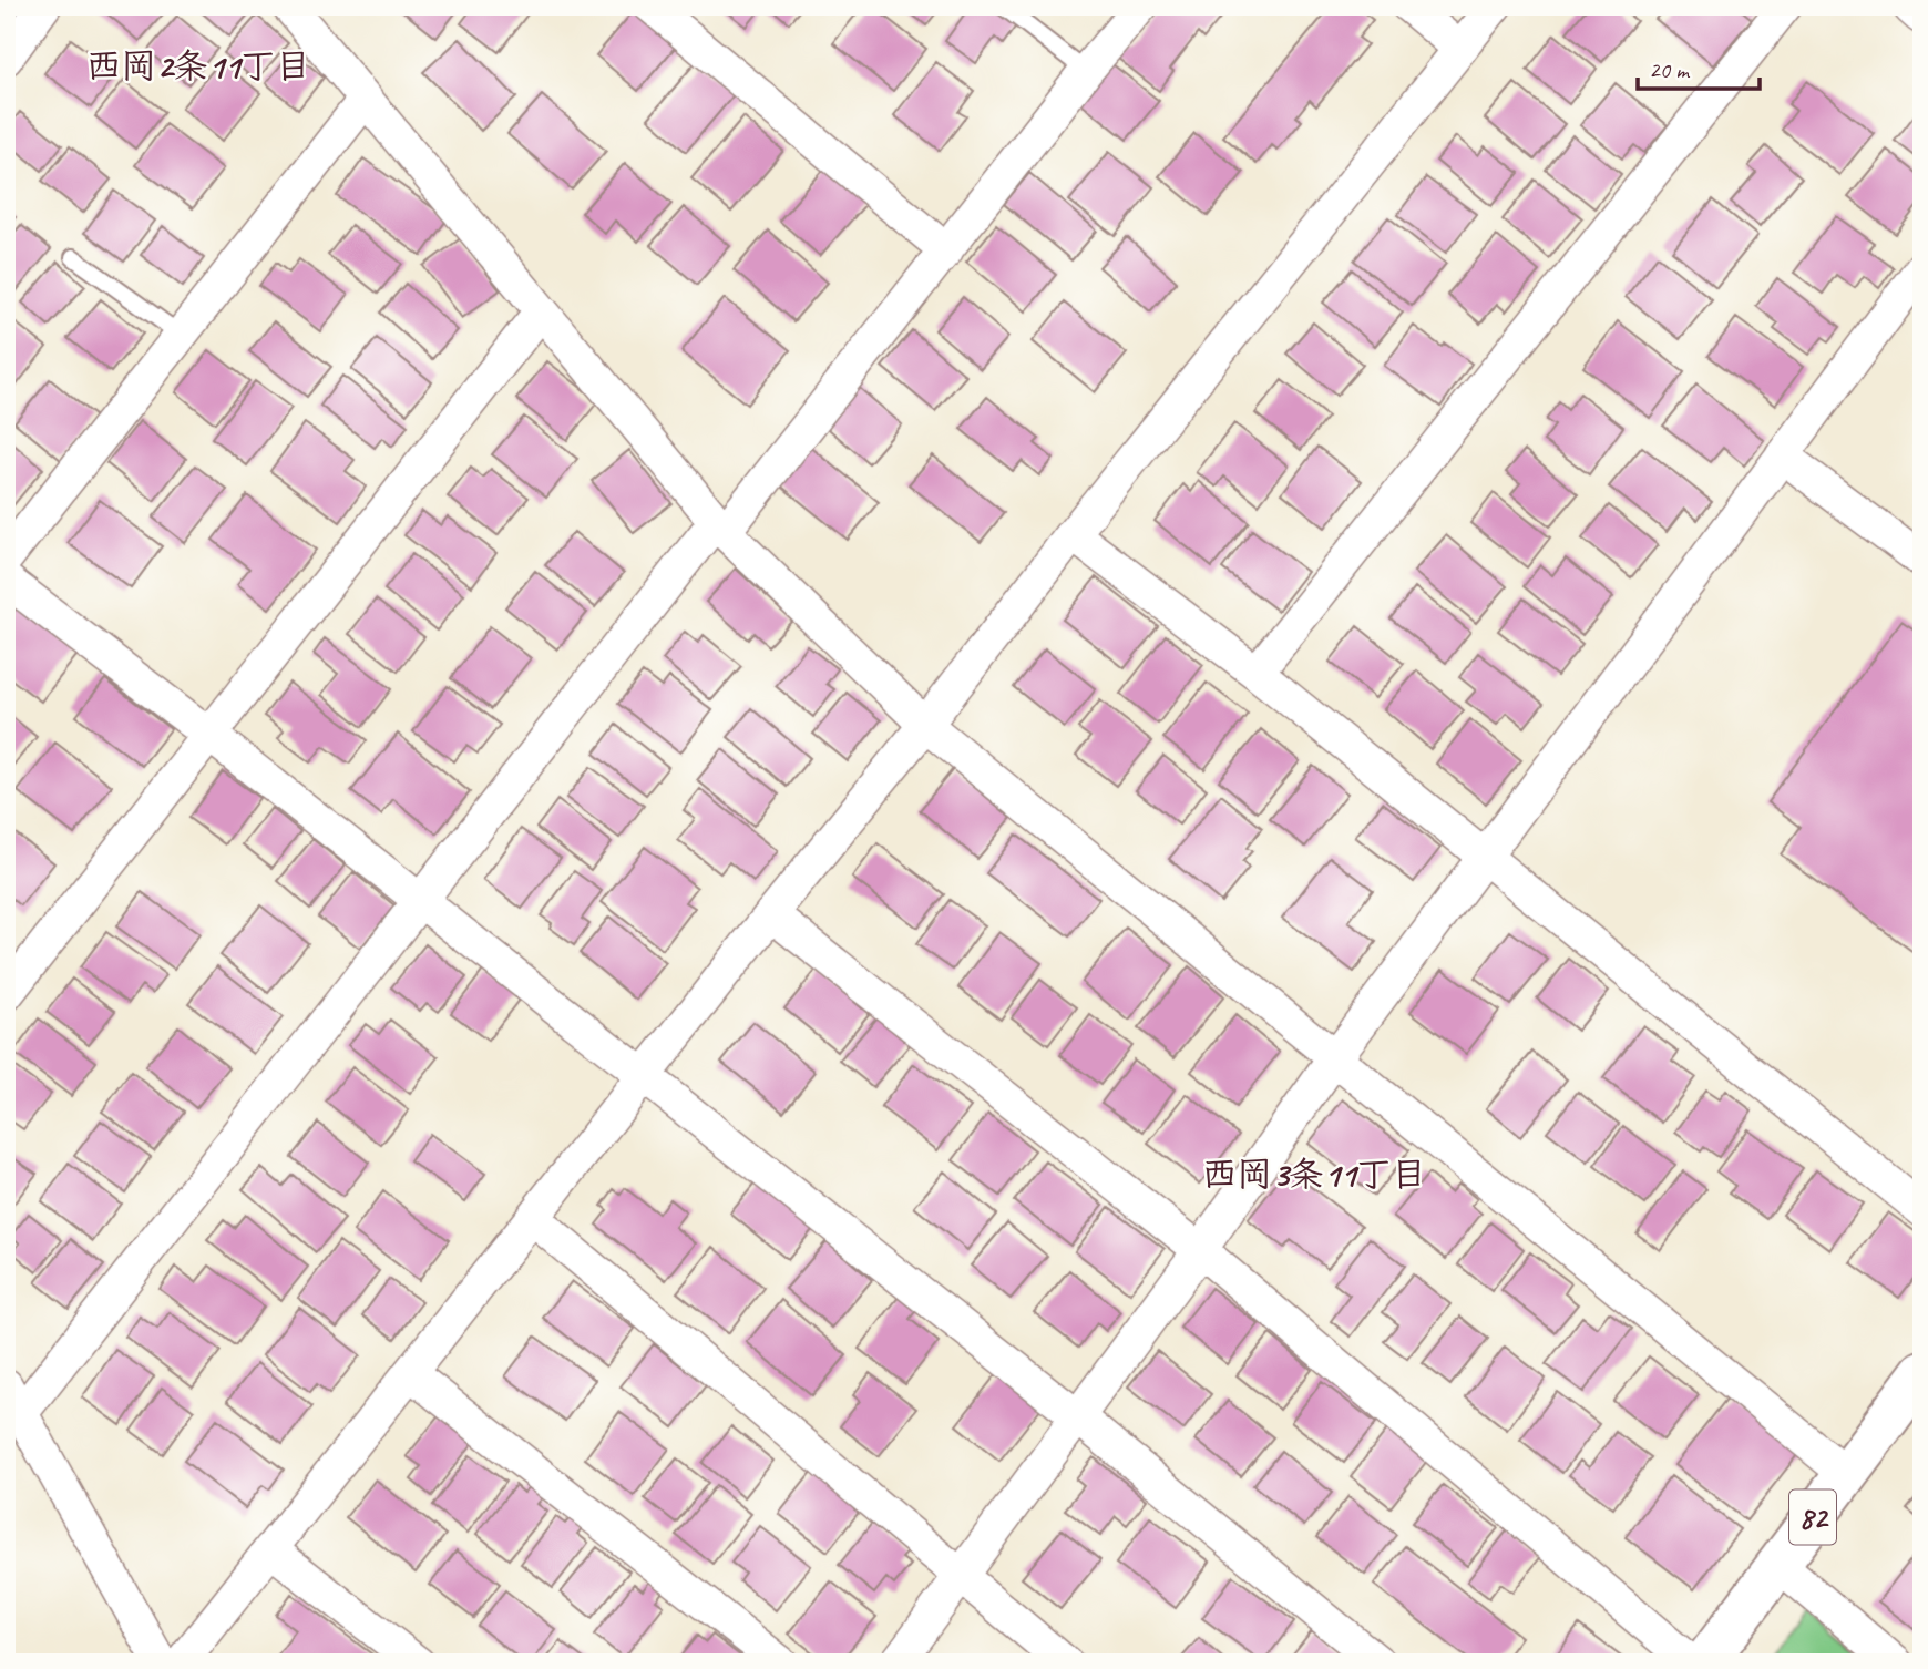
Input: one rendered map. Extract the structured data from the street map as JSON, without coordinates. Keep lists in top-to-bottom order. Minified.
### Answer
{"streets":{"main road":["82"]},"districts":["西岡2条11丁目","西岡3条11丁目"],"scale_bar":"20 m"}
